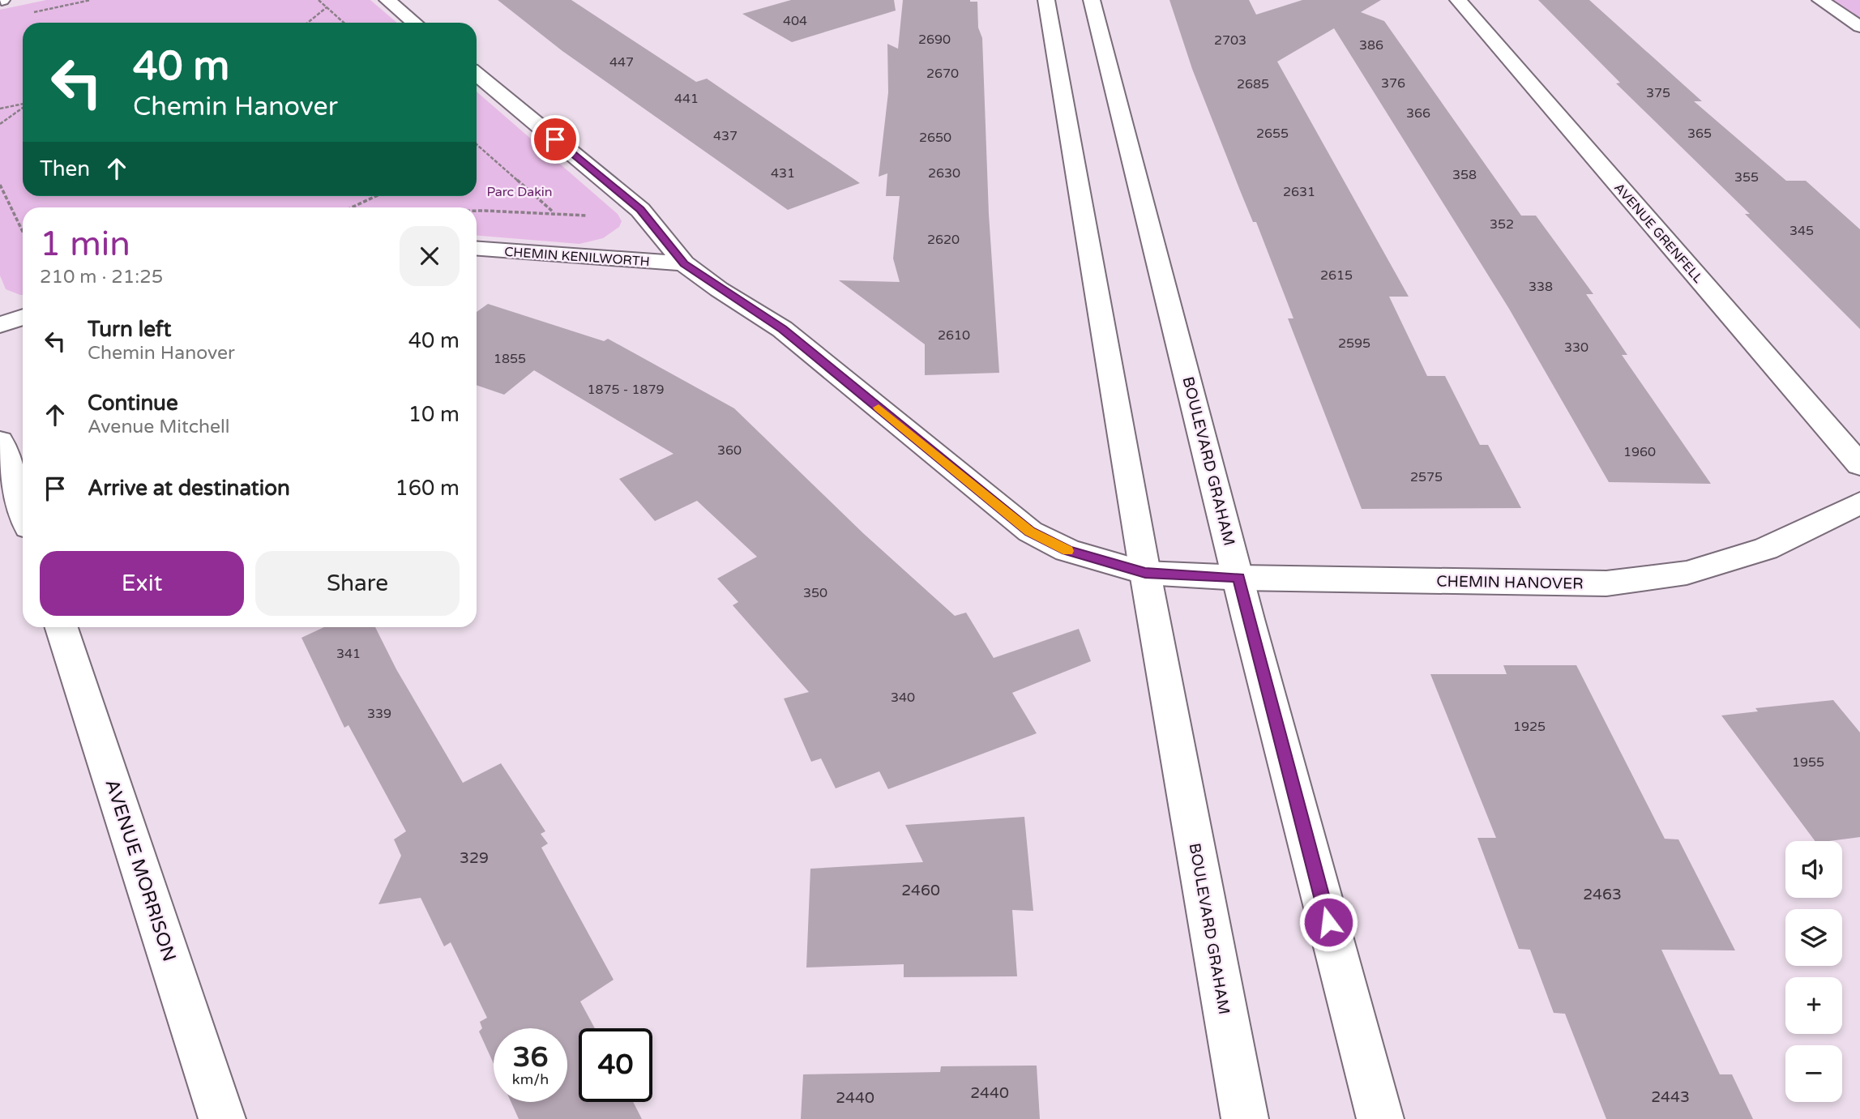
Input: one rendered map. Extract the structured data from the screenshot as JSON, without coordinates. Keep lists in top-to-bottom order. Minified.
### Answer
{"streets":{"street":["AVENUE GRENFELL","CHEMIN KENILWORTH","BOULEVARD GRAHAM","CHEMIN HANOVER","AVENUE MORRISON"]},"crossings":[["CHEMIN KENILWORTH","CHEMIN HANOVER"],["BOULEVARD GRAHAM","CHEMIN HANOVER"]],"parks":["Parc Dakin"],"house_numbers":["404","2690","2703","386","447","2670","376","2685","375","441","366","2655","365","437","2650","431","2630","358","355","2631","352","345","2620","2615","338","2610","2595","330","1855","1875 - 1879","360","1960","2575","350","341","340","339","1925","1955","329","2460","2463","2440","2443","2440"],"page":{"turn":["40 m","Chemin Hanover"],"then":"Then","heading":["1 min","210 m · 21:25"],"list":[{"name":"Turn left","note":"Chemin Hanover","value":"40 m"},{"name":"Continue","note":"Avenue Mitchell","value":"10 m"},{"name":"Arrive at destination","value":"160 m"}],"buttons":["Exit","Share"],"map_buttons":["+","−"],"speed":"36 km/h","limit":"40"}}
